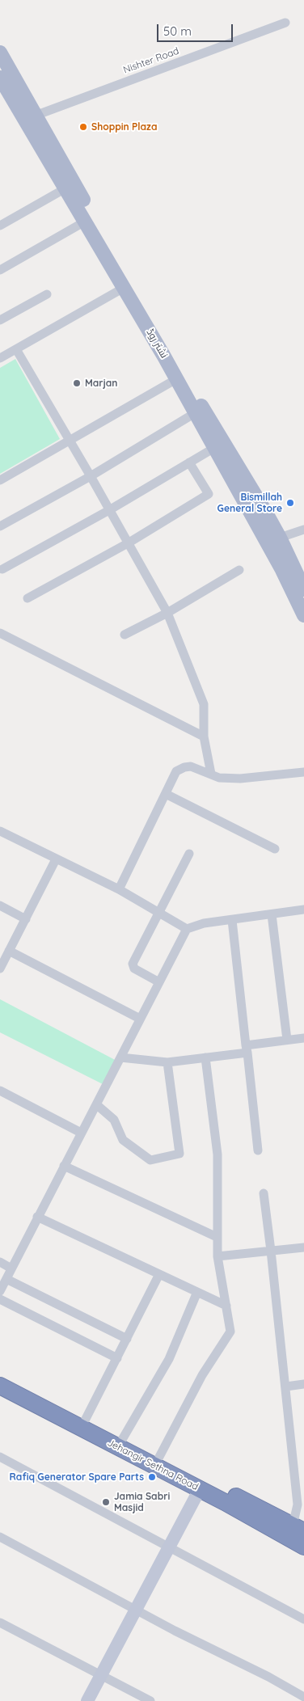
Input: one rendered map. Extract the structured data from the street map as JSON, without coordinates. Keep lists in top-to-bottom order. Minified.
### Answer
{"streets":{"highway":["Jehangir Sethna Road"],"main road":["نشتر روڈ"],"street":["Nishter Road"]},"crossings":[["Nishter Road","نشتر روڈ"]],"places":["Shoppin Plaza","Marjan","Bismillah General Store","Rafiq Generator Spare Parts","Jamia Sabri Masjid"],"scale_bar":"50 m"}
